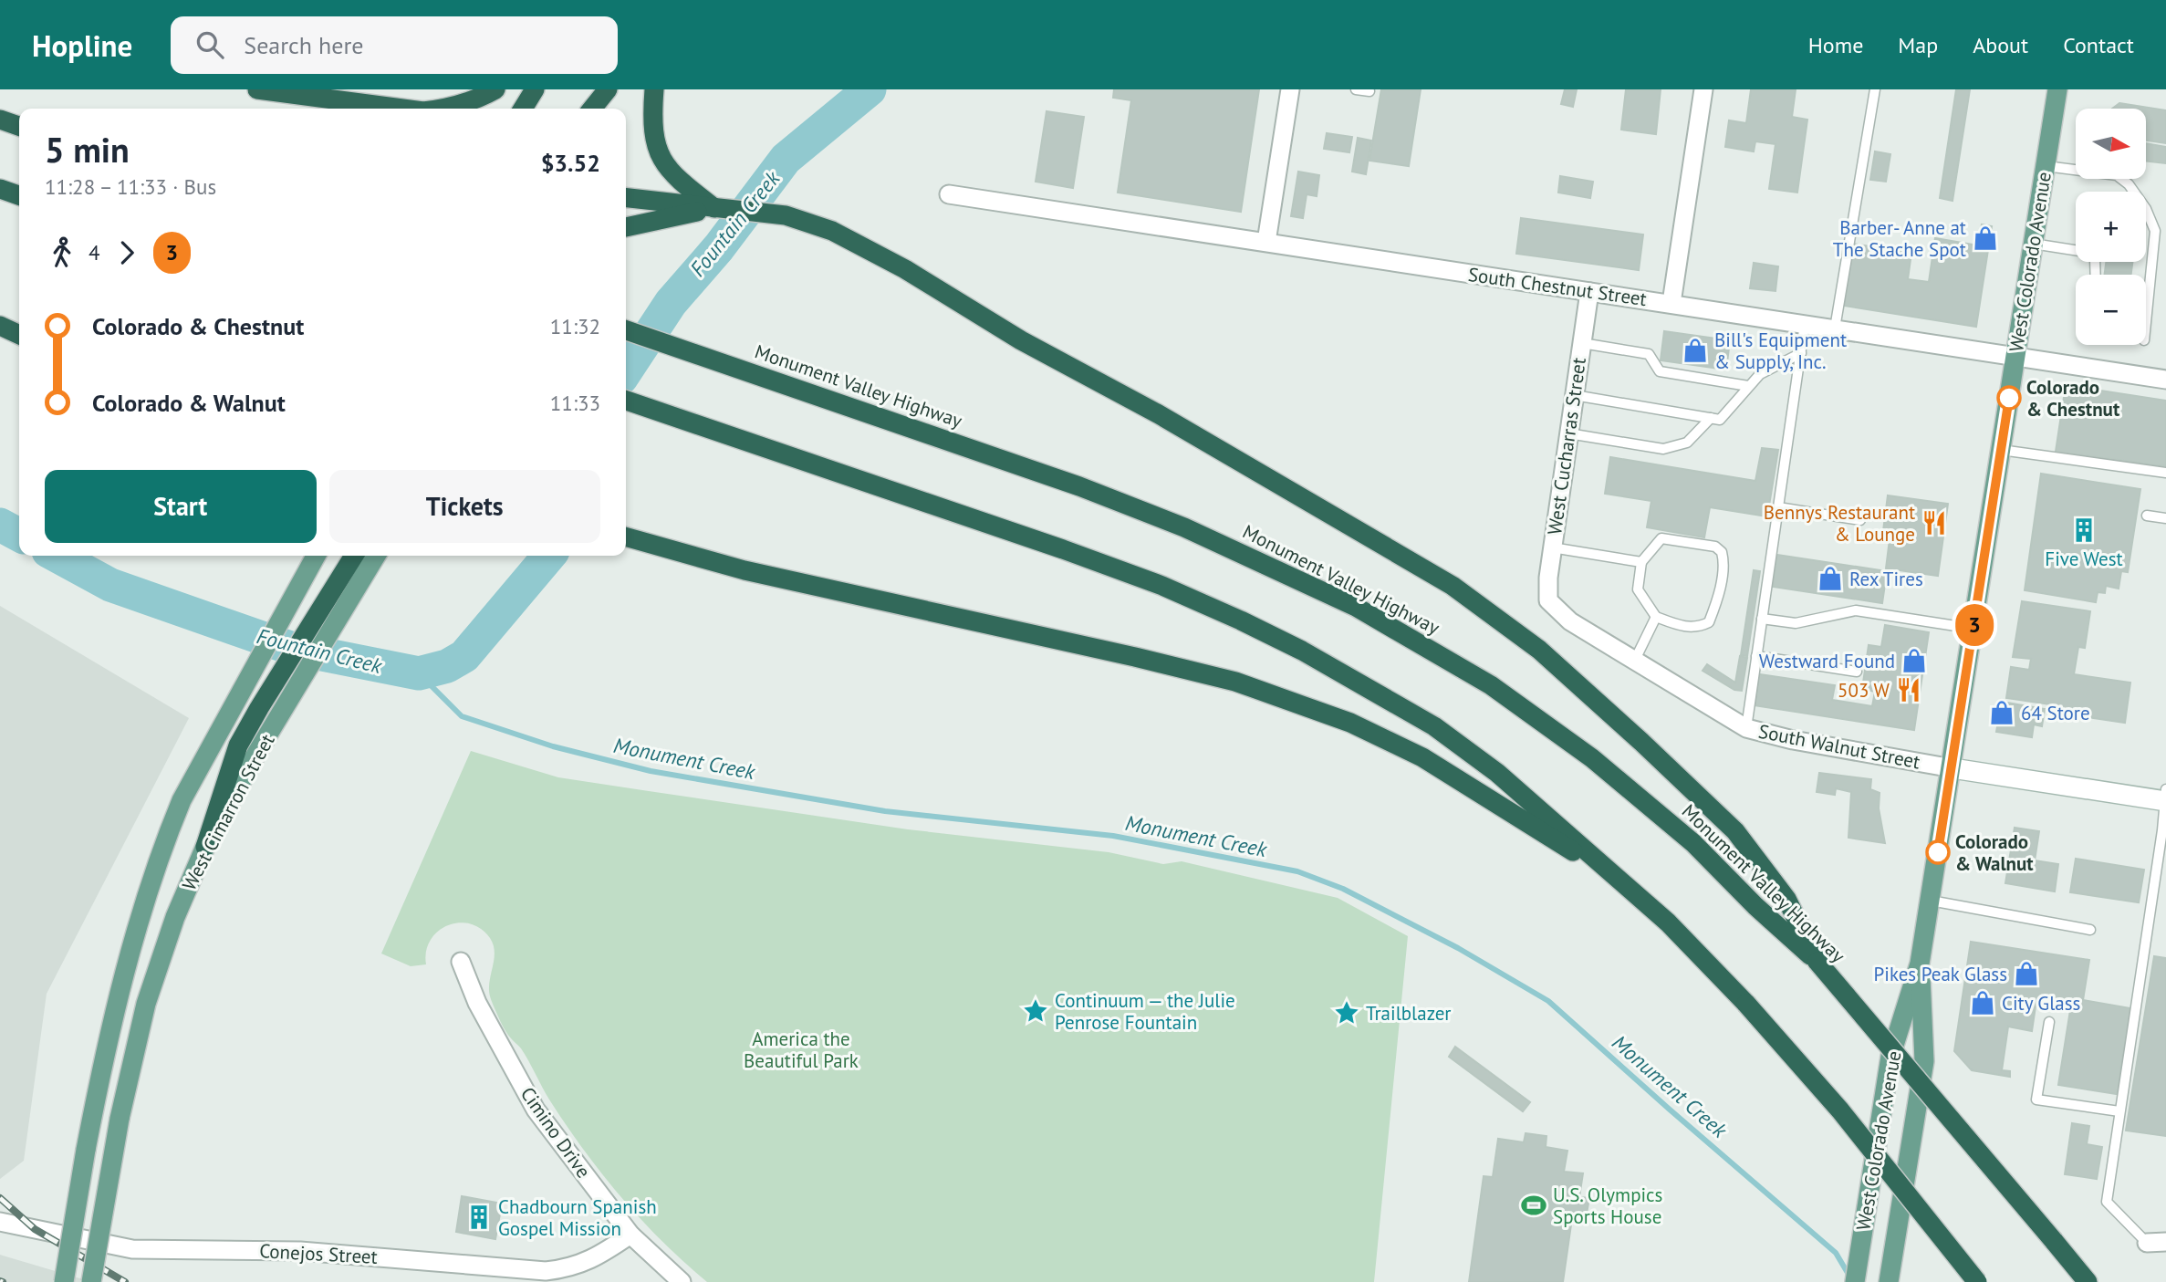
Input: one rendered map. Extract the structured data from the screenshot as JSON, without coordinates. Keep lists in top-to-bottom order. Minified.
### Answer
{"streets":{"highway":["Monument Valley Highway"],"main road":["West Colorado Avenue","South Walnut Street","West Cimarron Street"],"street":["South Chestnut Street","West Cucharras Street","Cimino Drive","Conejos Street"]},"crossings":[["West Colorado Avenue","South Chestnut Street"],["West Colorado Avenue","South Walnut Street"],["South Chestnut Street","West Cucharras Street"],["West Cucharras Street","South Walnut Street"],["Cimino Drive","Conejos Street"]],"water":["Fountain Creek","Monument Creek"],"parks":["America the Beautiful Park"],"places":{"shop":["Barber- Anne at The Stache Spot","Bill's Equipment & Supply, Inc.","Rex Tires","Westward Found","64 Store","Pikes Peak Glass","City Glass"],"other":["Colorado & Chestnut","Colorado & Walnut"],"restaurant":["Bennys Restaurant & Lounge","503 W"],"building":["Five West","Chadbourn Spanish Gospel Mission"],"place":["Continuum — the Julie Penrose Fountain","Trailblazer"],"sports":["U.S. Olympics Sports House"]},"lines":["bus line 3"],"north":"right","page":{"header":"Hopline","search":"Search here","nav":["Home","Map","About","Contact"],"on_map":"3","map_buttons":["+","−"],"heading":["5 min","11:28 – 11:33 · Bus","$3.52"],"legs":["4","3"],"list":[{"name":"Colorado & Chestnut","value":"11:32"},{"name":"Colorado & Walnut","value":"11:33"}],"buttons":["Start","Tickets"]}}
